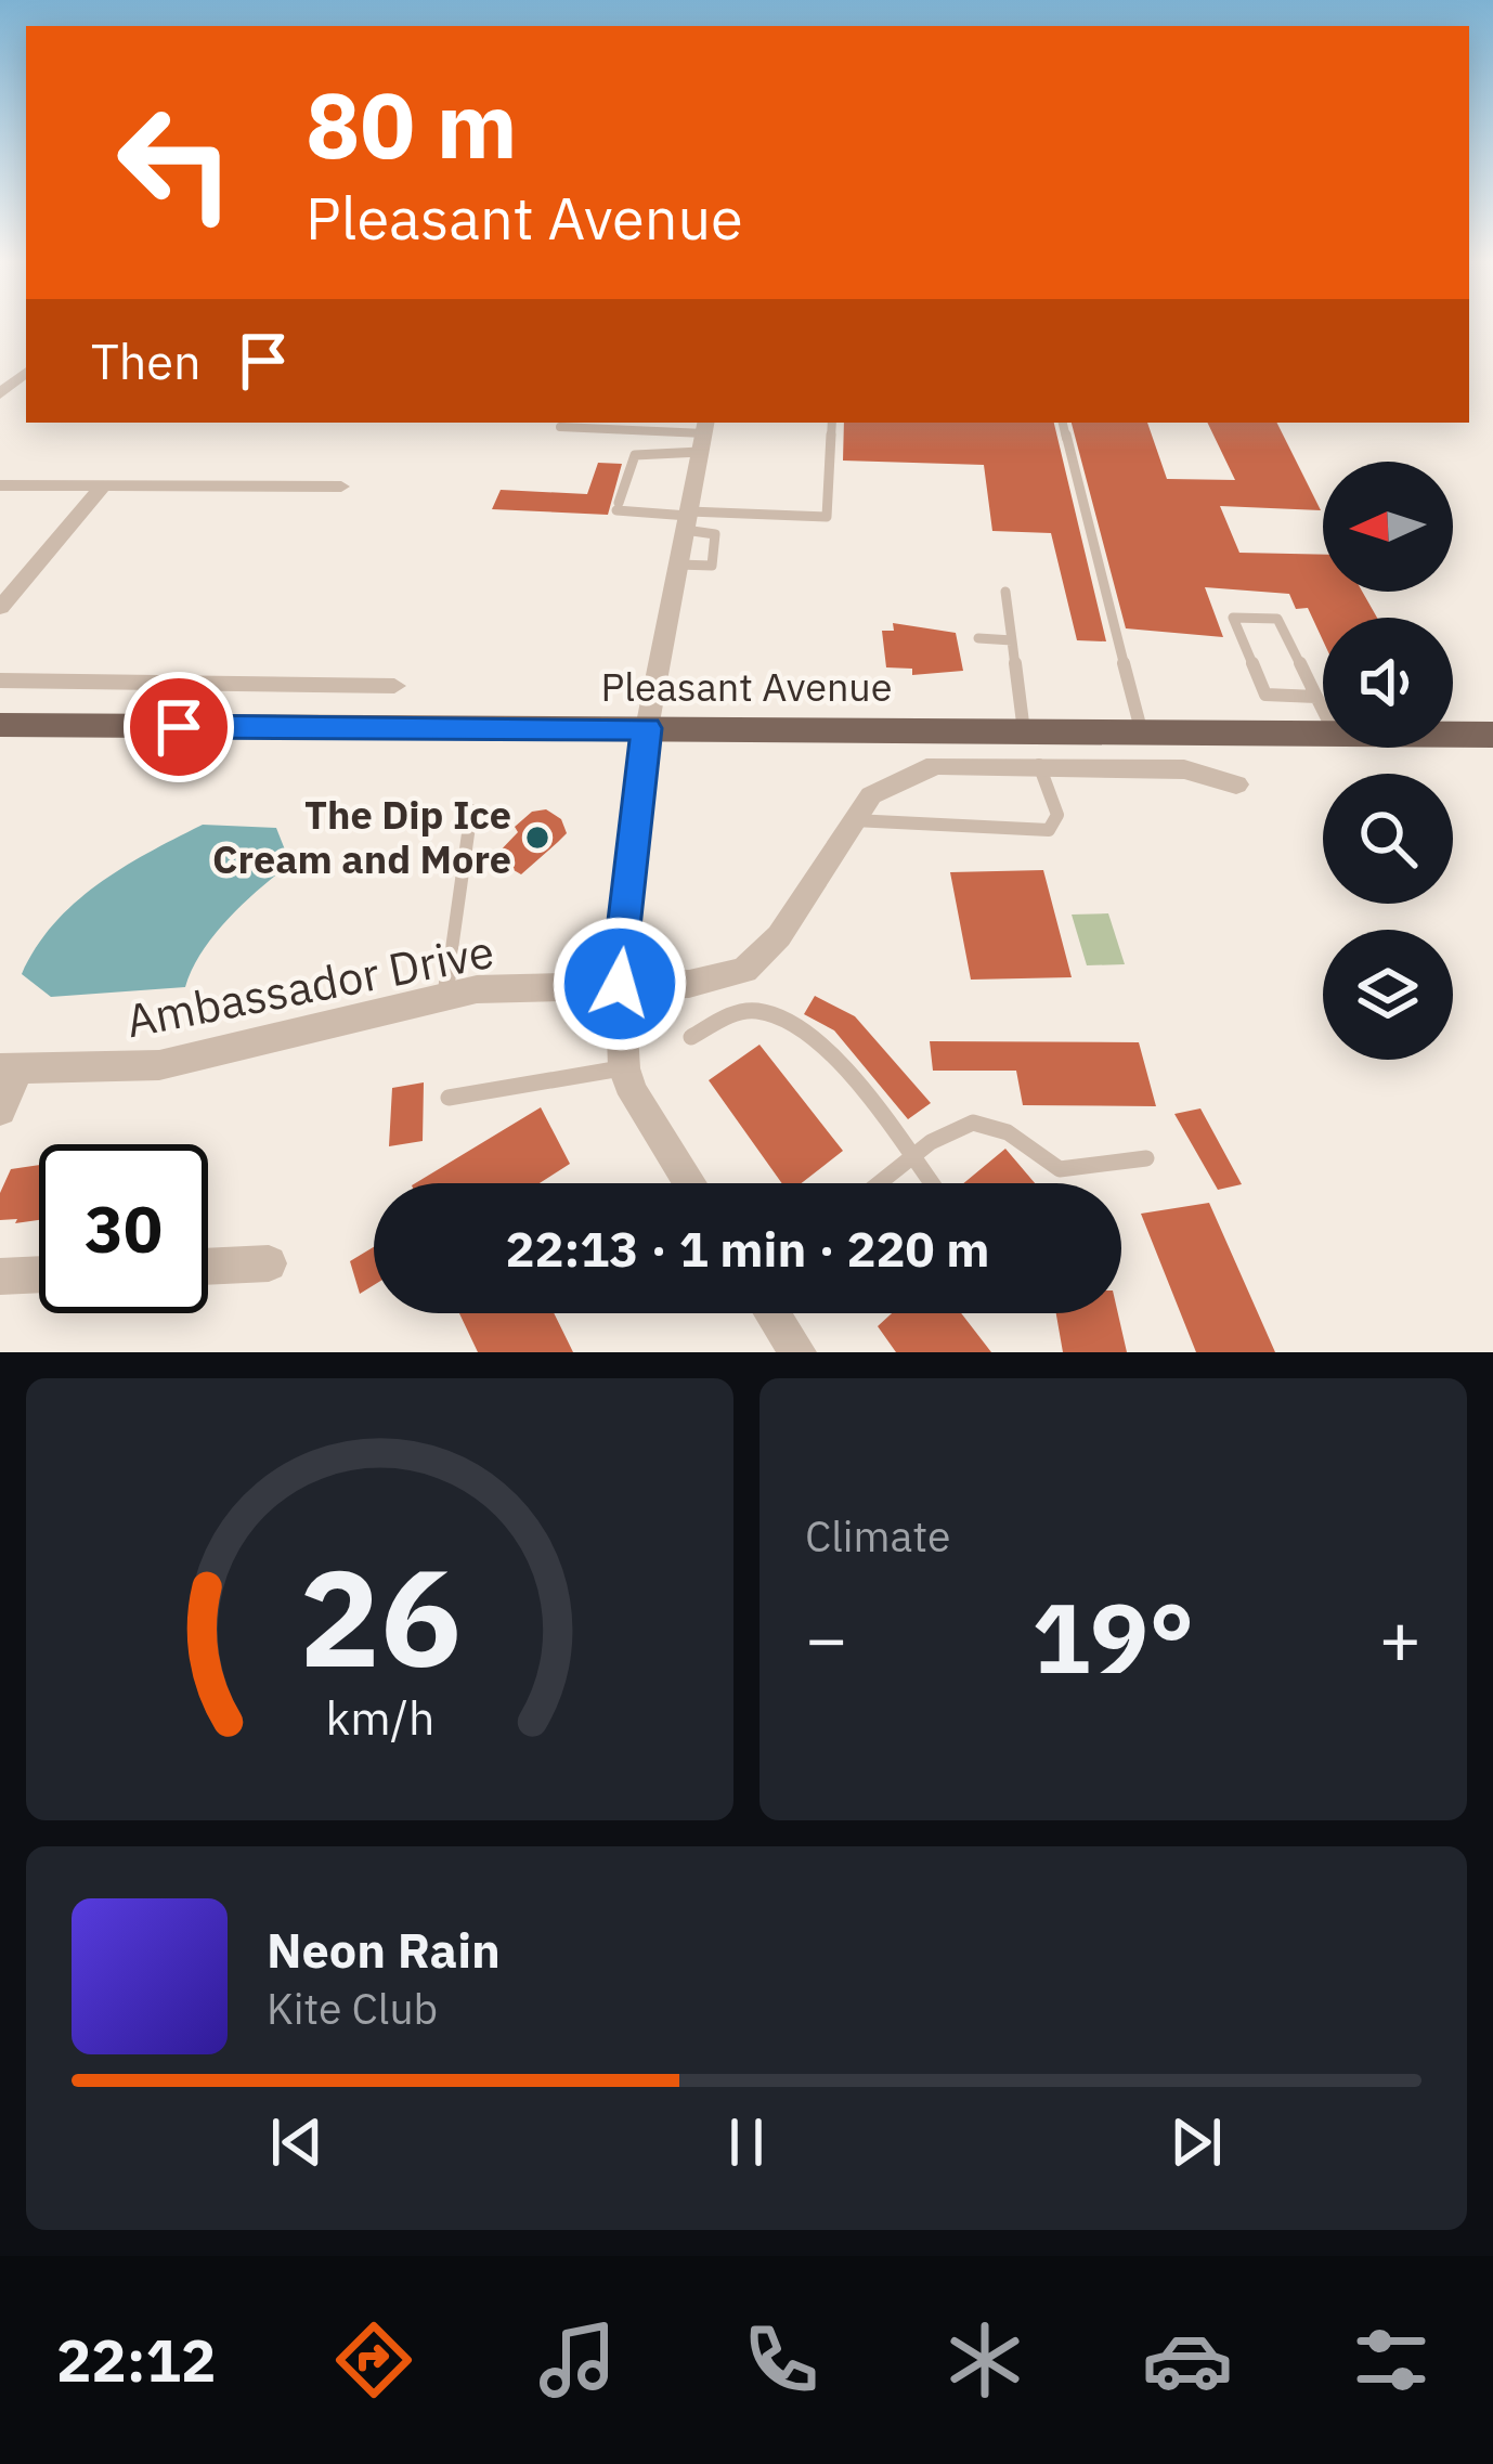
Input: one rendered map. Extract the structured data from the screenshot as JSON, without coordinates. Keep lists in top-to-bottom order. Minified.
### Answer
{"streets":{"main road":["Pleasant Avenue"],"street":["Ambassador Drive"]},"places":["The Dip Ice Cream and More"],"north":"left","page":{"turn":["80 m","Pleasant Avenue"],"then":"Then","limit":"30","trip":"22:13 · 1 min · 220 m","tile":"Climate","heat":["−","19°","+"],"song":["Neon Rain","Kite Club"],"tabs":"22:12","gauge":["26","km/h"]}}
